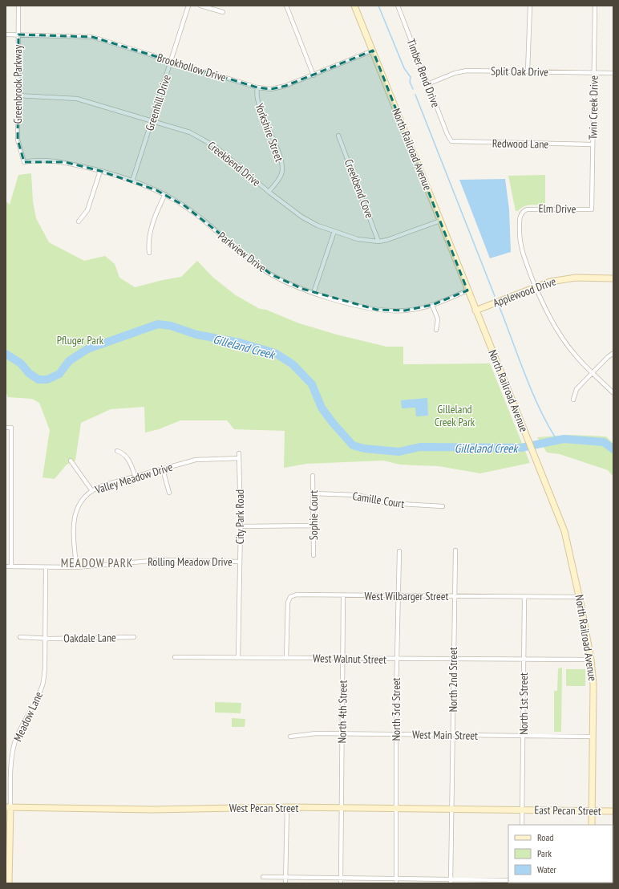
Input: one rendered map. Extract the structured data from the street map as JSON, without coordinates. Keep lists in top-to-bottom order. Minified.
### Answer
{"streets":{"street":["Brookhollow Drive","Split Oak Drive","Timber Bend Drive","Greenbrook Parkway","Greenhill Drive","Twin Creek Drive","Yorkshire Street","Redwood Lane","North Railroad Avenue","Creekbend Drive","Creekbend Cove","Elm Drive","Parkview Drive","Applewood Drive","Valley Meadow Drive","Camille Court","Sophie Court","City Park Road","Rolling Meadow Drive","West Wilbarger Street","Oakdale Lane","West Walnut Street","North 2nd Street","North 1st Street","North 3rd Street","North 4th Street","Meadow Lane","West Main Street","West Pecan Street","East Pecan Street"]},"crossings":[["Brookhollow Drive","Greenbrook Parkway"],["Brookhollow Drive","Greenhill Drive"],["Brookhollow Drive","Yorkshire Street"],["Brookhollow Drive","North Railroad Avenue"],["Split Oak Drive","Timber Bend Drive"],["Split Oak Drive","Twin Creek Drive"],["Timber Bend Drive","Redwood Lane"],["Greenbrook Parkway","Creekbend Drive"],["Greenbrook Parkway","Parkview Drive"],["Greenhill Drive","Creekbend Drive"],["Greenhill Drive","Parkview Drive"],["Twin Creek Drive","Redwood Lane"],["Twin Creek Drive","Elm Drive"],["Yorkshire Street","Creekbend Drive"],["North Railroad Avenue","Creekbend Drive"],["North Railroad Avenue","Parkview Drive"],["North Railroad Avenue","Applewood Drive"],["North Railroad Avenue","West Wilbarger Street"],["North Railroad Avenue","West Walnut Street"],["North Railroad Avenue","West Main Street"],["North Railroad Avenue","East Pecan Street"],["Creekbend Drive","Creekbend Cove"],["Elm Drive","Applewood Drive"],["Valley Meadow Drive","City Park Road"],["Valley Meadow Drive","Rolling Meadow Drive"],["Camille Court","Sophie Court"],["City Park Road","Rolling Meadow Drive"],["City Park Road","West Walnut Street"],["Rolling Meadow Drive","Meadow Lane"],["West Wilbarger Street","West Walnut Street"],["West Wilbarger Street","North 2nd Street"],["West Wilbarger Street","North 1st Street"],["West Wilbarger Street","North 3rd Street"],["West Wilbarger Street","North 4th Street"],["Oakdale Lane","Meadow Lane"],["West Walnut Street","North 2nd Street"],["West Walnut Street","North 1st Street"],["West Walnut Street","North 3rd Street"],["West Walnut Street","North 4th Street"],["North 2nd Street","West Main Street"],["North 2nd Street","West Pecan Street"],["North 1st Street","West Main Street"],["North 1st Street","West Pecan Street"],["North 1st Street","East Pecan Street"],["North 3rd Street","West Main Street"],["North 3rd Street","West Pecan Street"],["North 4th Street","West Main Street"],["North 4th Street","West Pecan Street"],["Meadow Lane","West Pecan Street"],["West Pecan Street","East Pecan Street"]],"districts":["MEADOW PARK"],"water":["Gilleland Creek"],"parks":["Pfluger Park","Gilleland Creek Park"],"legend":["Road","Park","Water"]}
